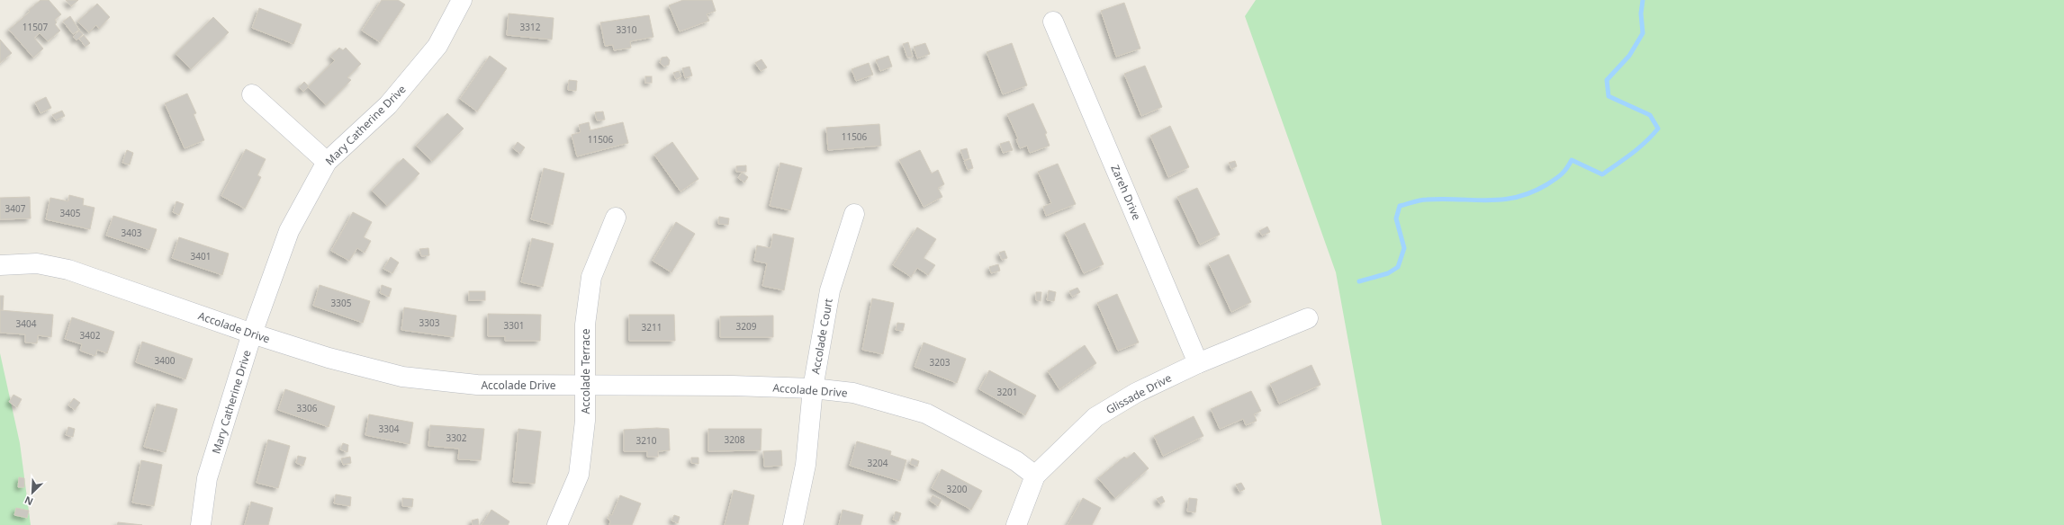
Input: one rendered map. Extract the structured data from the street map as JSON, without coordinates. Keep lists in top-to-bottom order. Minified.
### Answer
{"streets":{"street":["Mary Catherine Drive","Zareh Drive","Accolade Drive","Accolade Court","Accolade Terrace","Glissade Drive"]},"crossings":[["Mary Catherine Drive","Accolade Drive"],["Zareh Drive","Glissade Drive"],["Accolade Drive","Accolade Court"],["Accolade Drive","Accolade Terrace"],["Accolade Drive","Glissade Drive"]],"house_numbers":["11507","3312","3310","11506","11506","3407","3405","3403","3401","3305","3303","3404","3301","3209","3211","3402","3400","3203","3201","3306","3304","3302","3208","3210","3204","3200"],"north":"bottom left"}
